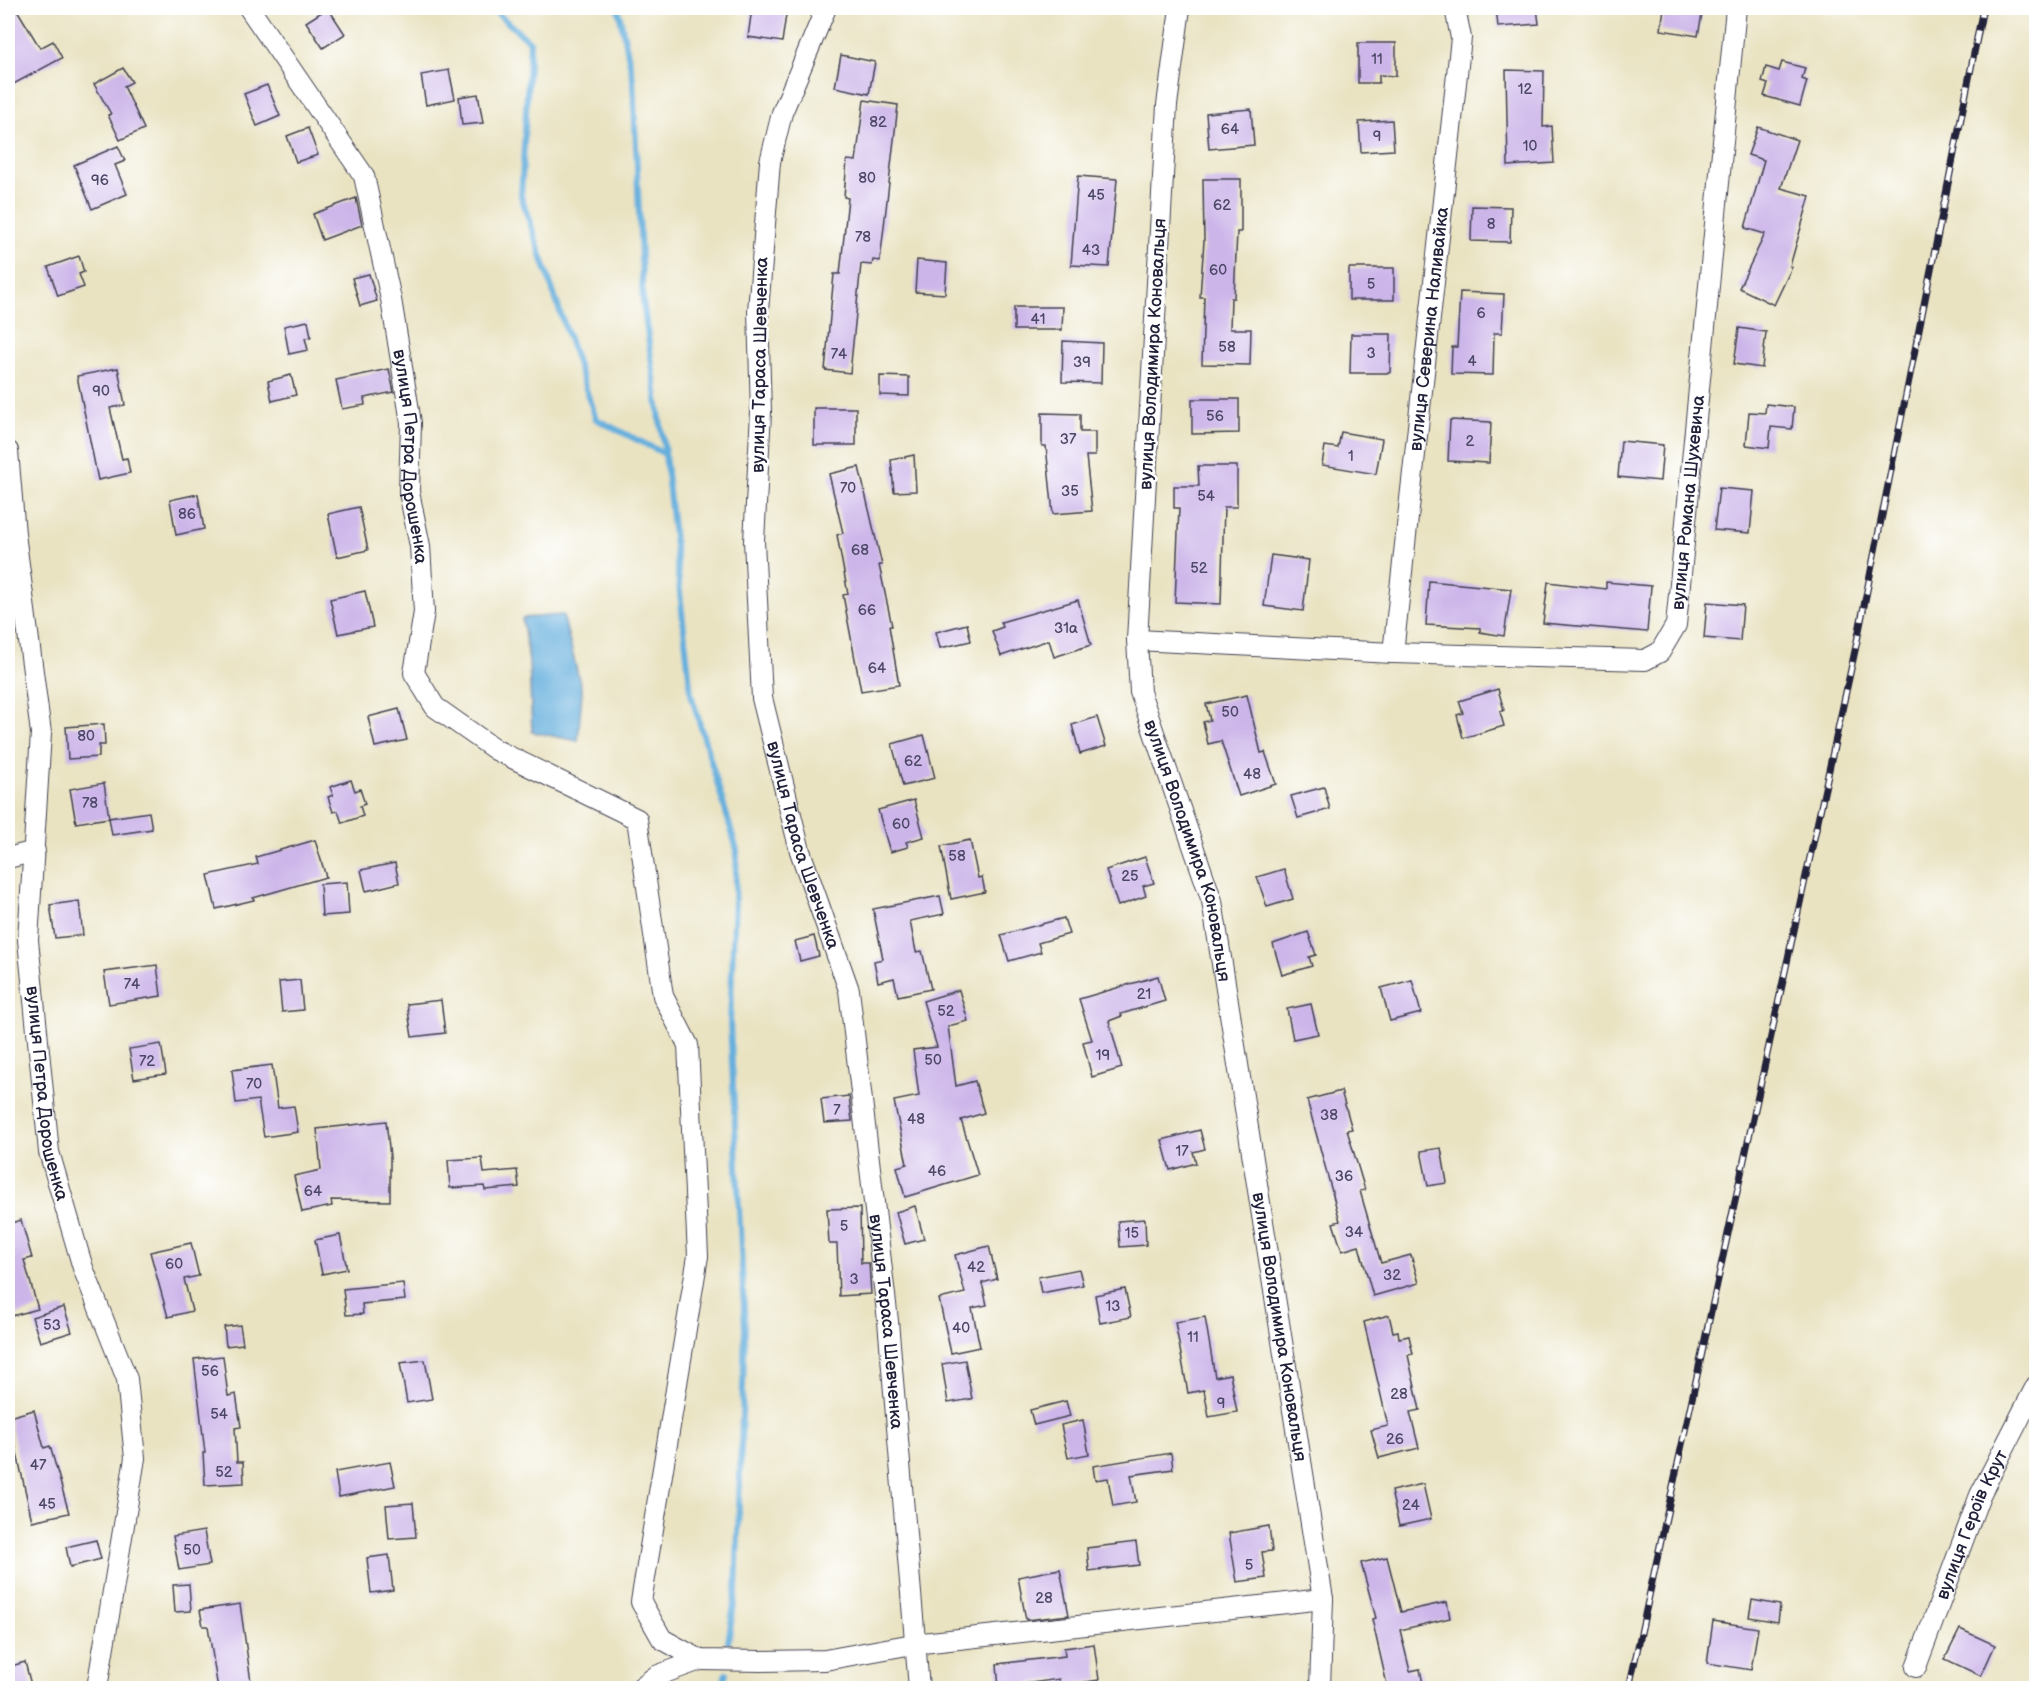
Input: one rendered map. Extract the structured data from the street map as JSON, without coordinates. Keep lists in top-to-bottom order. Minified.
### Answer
{"streets":{"street":["вулиця Северина Наливайка","вулиця Володимира Коновальця","вулиця Тараса Шевченка","вулиця Петра Дорошенка","вулиця Романа Шухевича","вулиця Героїв Крут"]},"crossings":[["вулиця Северина Наливайка","вулиця Романа Шухевича"],["вулиця Володимира Коновальця","вулиця Романа Шухевича"]],"house_numbers":["11","12","82","64","9","10","80","96","45","62","8","78","43","60","5","6","41","58","3","74","4","39","90","56","37","2","1","70","35","54","86","68","52","66","31а","64","50","80","62","48","78","60","58","25","74","21","52","19","50","72","70","7","38","48","17","46","36","64","5","34","15","60","42","32","3","13","53","40","11","56","28","9","54","26","47","52","45","24","50","5","28"]}
